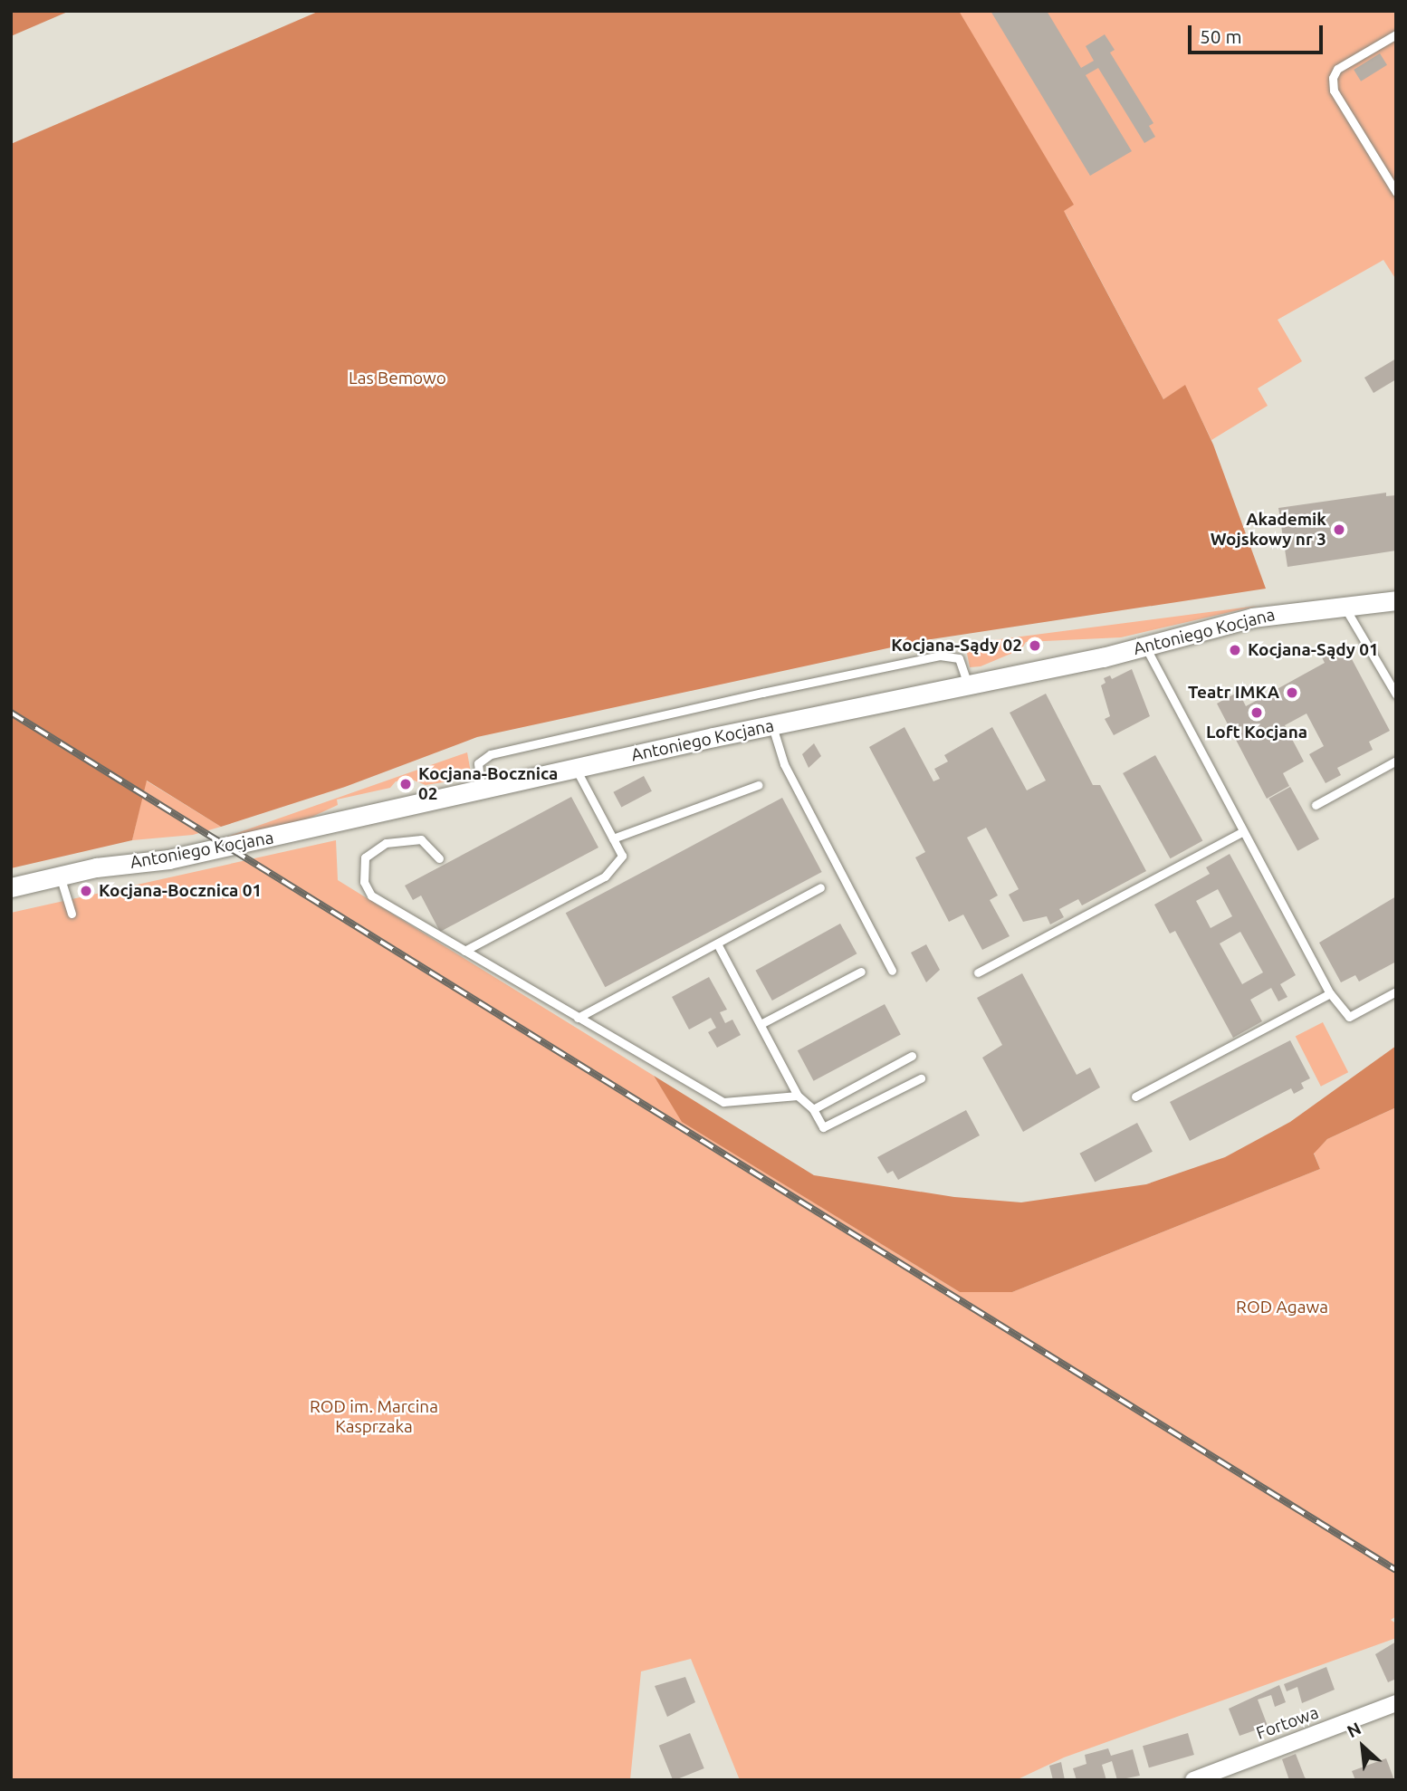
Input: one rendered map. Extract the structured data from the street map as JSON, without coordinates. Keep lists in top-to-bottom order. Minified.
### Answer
{"streets":{"street":["Antoniego Kocjana","Fortowa"]},"parks":["Las Bemowo","ROD Agawa","ROD im. Marcina Kasprzaka"],"places":["Akademik Wojskowy nr 3","Kocjana-Sądy 02","Kocjana-Sądy 01","Teatr IMKA","Loft Kocjana","Kocjana-Bocznica 02","Kocjana-Bocznica 01"],"scale_bar":"50 m","north":"top left"}
